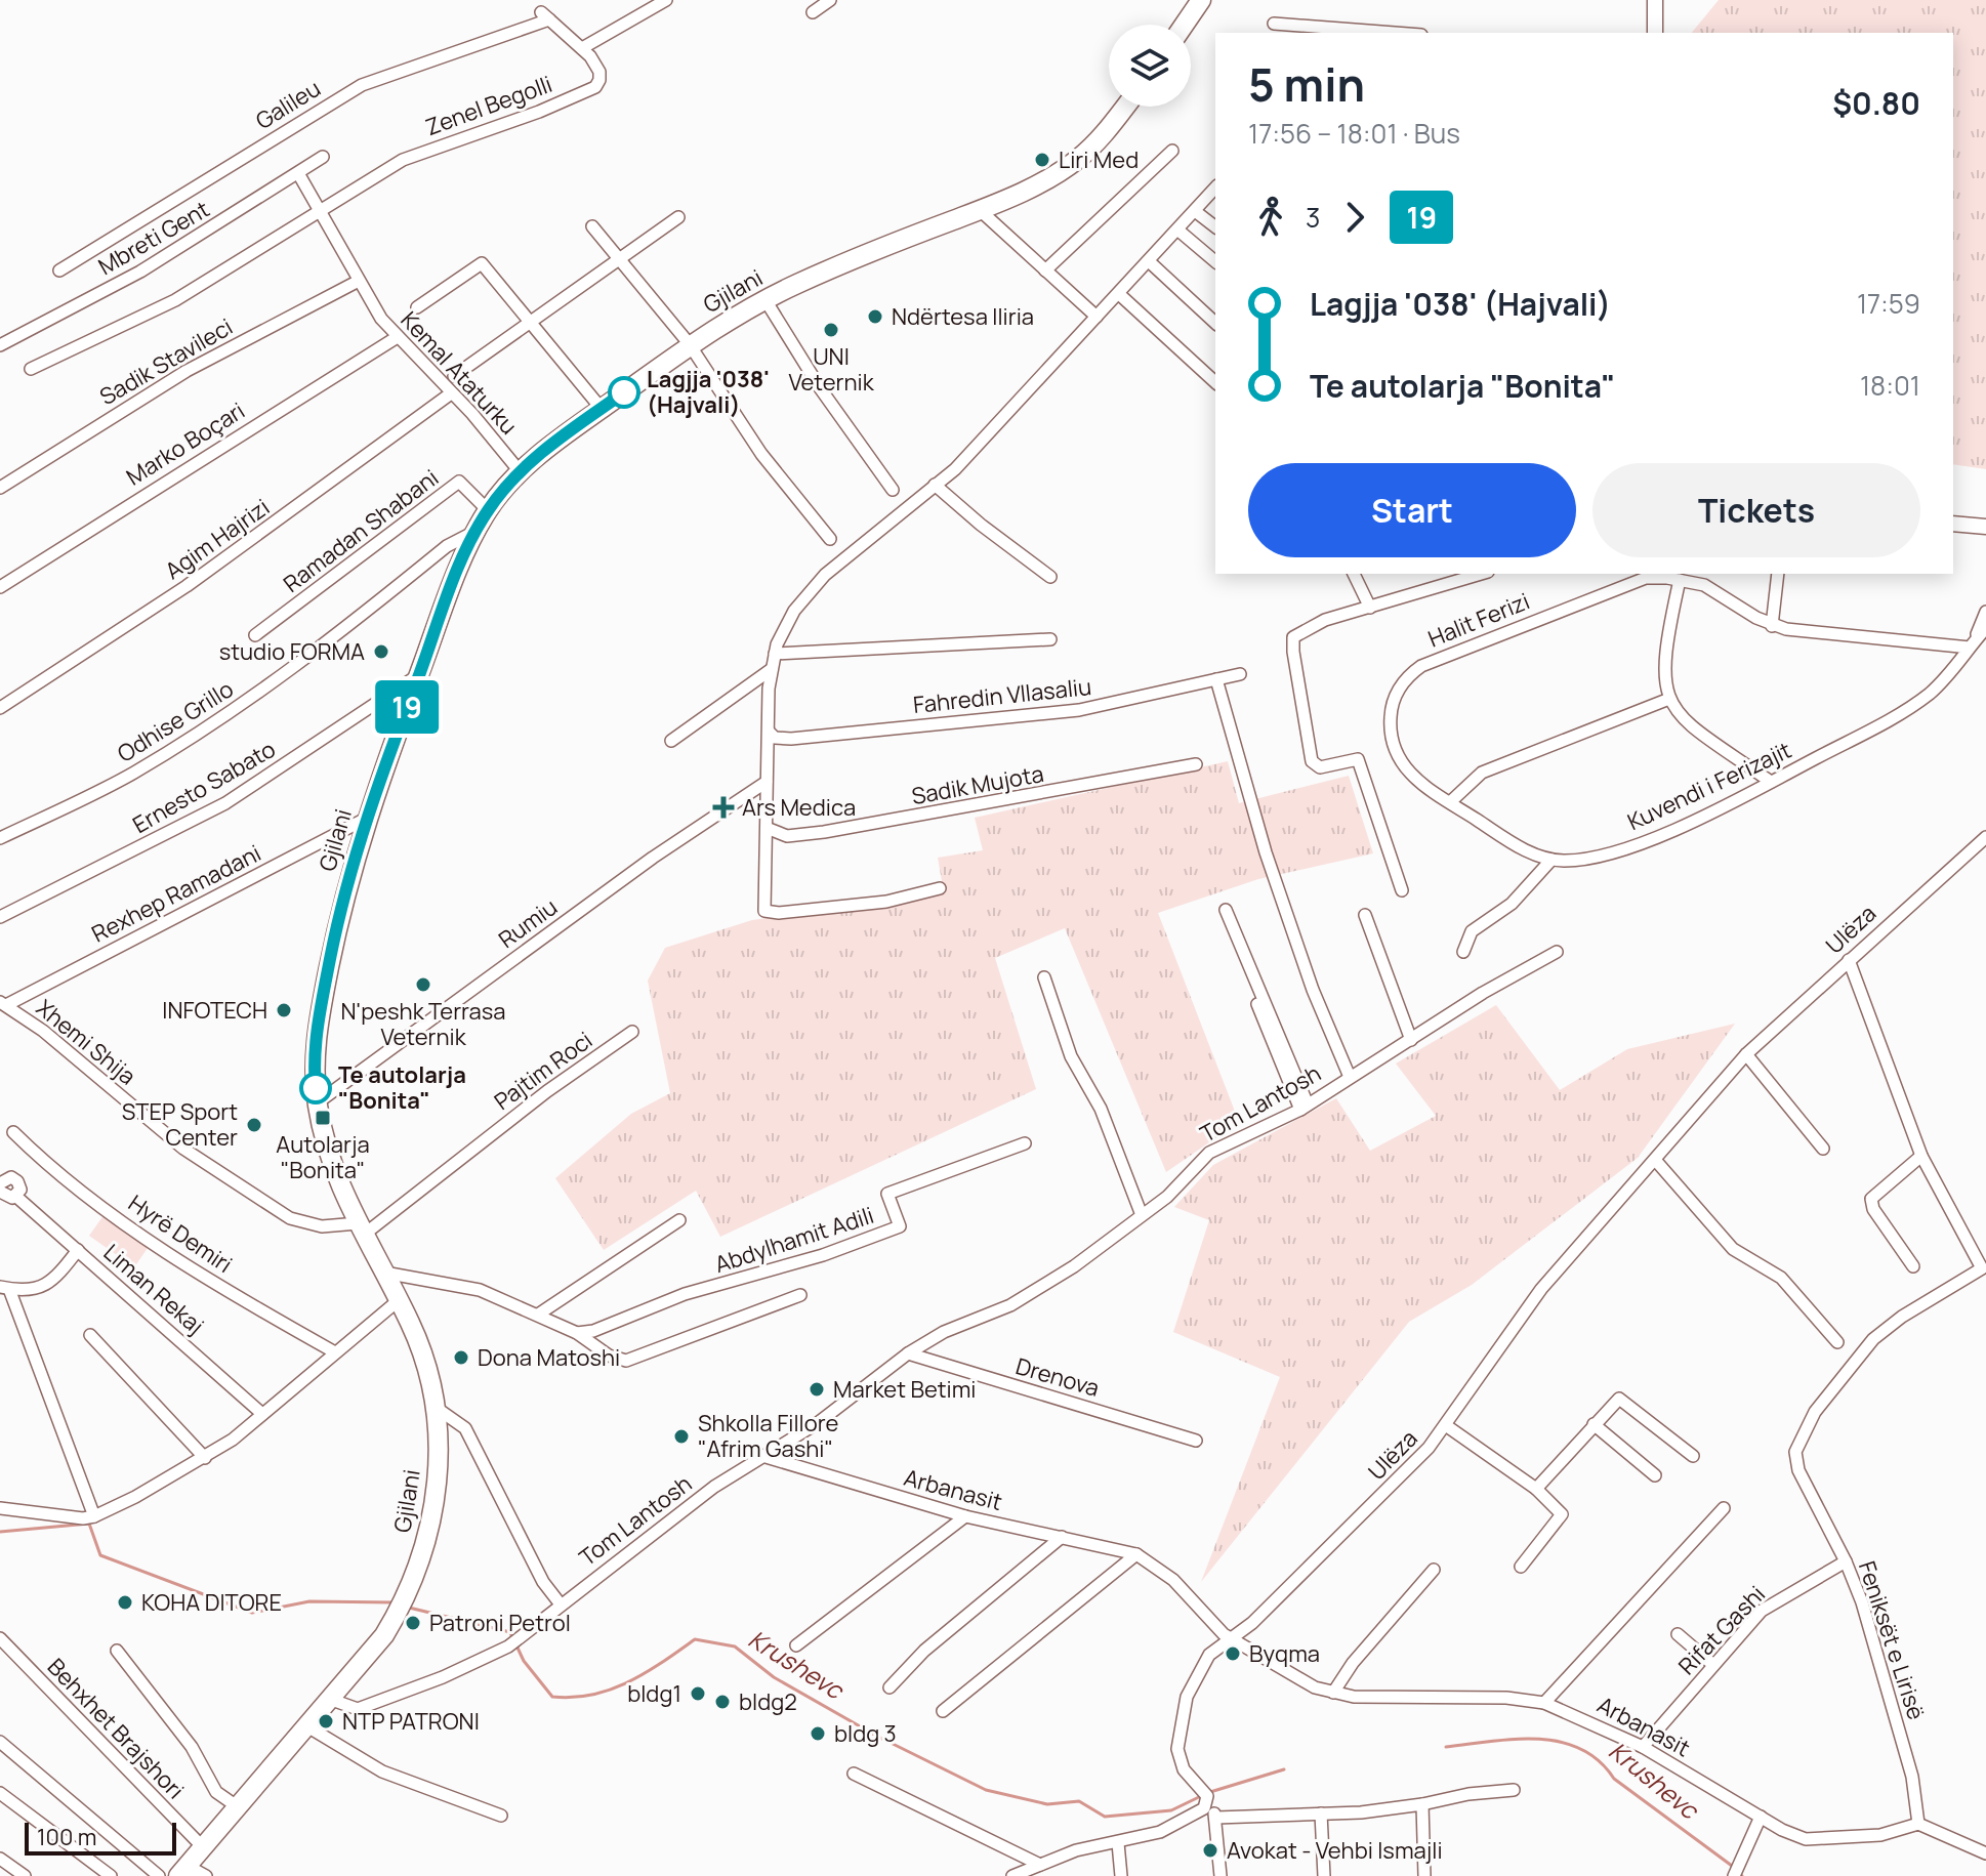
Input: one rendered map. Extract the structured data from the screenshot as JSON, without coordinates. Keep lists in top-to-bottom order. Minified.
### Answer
{"streets":{"main road":["Gjilani"],"street":["Galileu","Zenel Begolli","Mbreti Gent","Sadik Stavileci","Kemal Ataturku","Marko Boçari","Ramadan Shabani","Agim Hajrizi","Halit Ferizi","Fahredin Vllasaliu","Odhise Grillo","Sadik Mujota","Kuvendi i Ferizajit","Ernesto Sabato","Rexhep Ramadani","Rumiu","Ulëza","Xhemi Shija","Pajtim Roci","Tom Lantosh","Hyrë Demiri","Abdylhamit Adili","Liman Rekaj","Drenova","Arbanasit","Rifat Gashi","Feniksët e Lirisë","Behxhet Brajshori"]},"crossings":[["Galileu","Zenel Begolli"],["Zenel Begolli","Kemal Ataturku"],["Mbreti Gent","Kemal Ataturku"],["Gjilani","Kemal Ataturku"],["Gjilani","Ramadan Shabani"],["Gjilani","Odhise Grillo"],["Gjilani","Ernesto Sabato"],["Gjilani","Rexhep Ramadani"],["Gjilani","Rumiu"],["Gjilani","Xhemi Shija"],["Gjilani","Pajtim Roci"],["Gjilani","Tom Lantosh"],["Gjilani","Behxhet Brajshori"],["Sadik Stavileci","Kemal Ataturku"],["Kemal Ataturku","Marko Boçari"],["Kemal Ataturku","Agim Hajrizi"],["Halit Ferizi","Kuvendi i Ferizajit"],["Rexhep Ramadani","Xhemi Shija"],["Ulëza","Arbanasit"],["Ulëza","Feniksët e Lirisë"],["Xhemi Shija","Pajtim Roci"],["Tom Lantosh","Drenova"],["Tom Lantosh","Arbanasit"],["Arbanasit","Rifat Gashi"],["Arbanasit","Feniksët e Lirisë"],["Rifat Gashi","Feniksët e Lirisë"]],"water":["Krushevc"],"places":{"other":["Liri Med","Ndërtesa Iliria","UNI Veternik","Lagjja '038' (Hajvali)","studio FORMA","N'peshk Terrasa Veternik","INFOTECH","Te autolarja \"Bonita\"","STEP Sport Center","Dona Matoshi","Market Betimi","Shkolla Fillore \"Afrim Gashi\"","KOHA DITORE","Patroni Petrol","Byqma","bldg1","bldg2","NTP PATRONI","bldg 3","Avokat - Vehbi Ismajli"],"health":["Ars Medica"],"transit":["Autolarja \"Bonita\""]},"lines":["bus line 19"],"scale_bar":"100 m","page":{"on_map":"19","heading":["5 min","17:56 – 18:01 · Bus","$0.80"],"legs":["3","19"],"list":[{"name":"Lagjja '038' (Hajvali)","value":"17:59"},{"name":"Te autolarja \"Bonita\"","value":"18:01"}],"buttons":["Start","Tickets"],"scale":"100 m"}}
